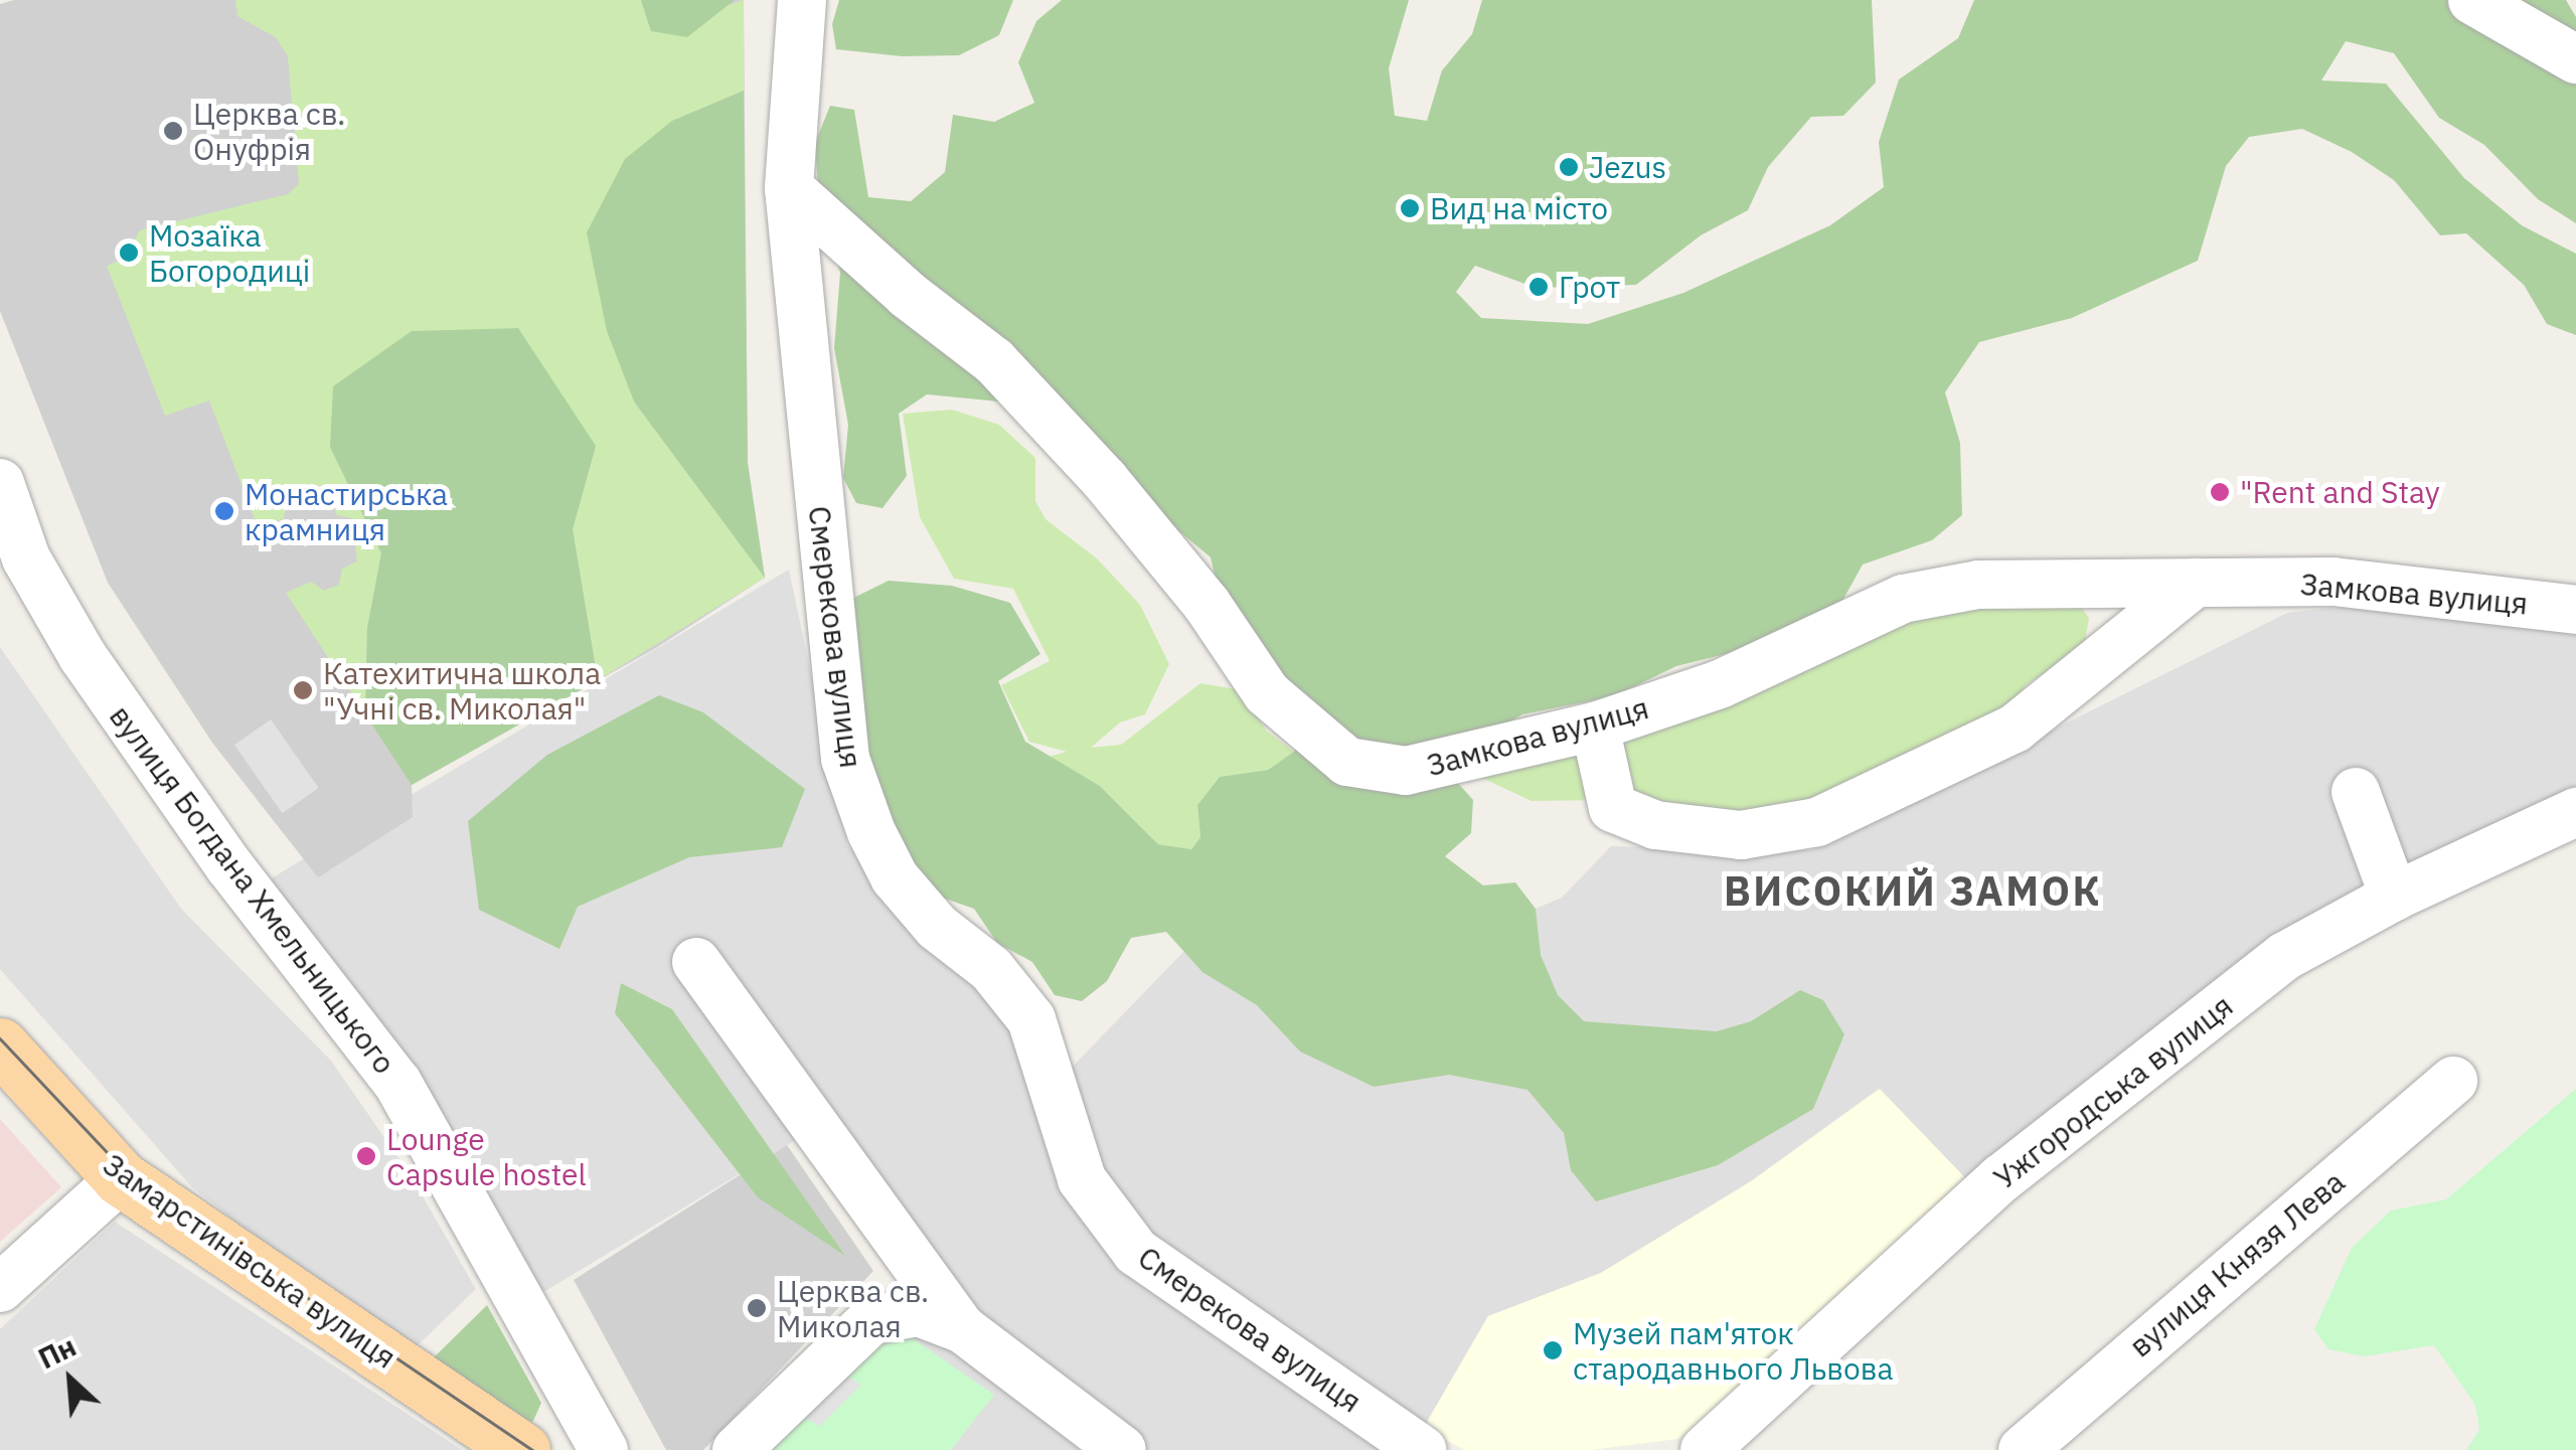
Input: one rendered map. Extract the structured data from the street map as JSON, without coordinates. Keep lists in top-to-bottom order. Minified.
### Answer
{"streets":{"main road":["Замарстинівська вулиця"],"street":["Замкова вулиця","Смерекова вулиця","вулиця Богдана Хмельницького","Ужгородська вулиця","вулиця Князя Лева"]},"crossings":[["Замкова вулиця","Смерекова вулиця"]],"districts":["ВИСОКИЙ ЗАМОК"],"places":["Церква св. Онуфрія","Jezus","Вид на місто","Мозаїка Богородиці","Грот","\"Rent and Stay","Монастирська крамниця","Катехитична школа \"Учні св. Миколая\"","Lounge Capsule hostel","Церква св. Миколая","Музей пам'яток стародавнього Львова"],"north":"top left"}
